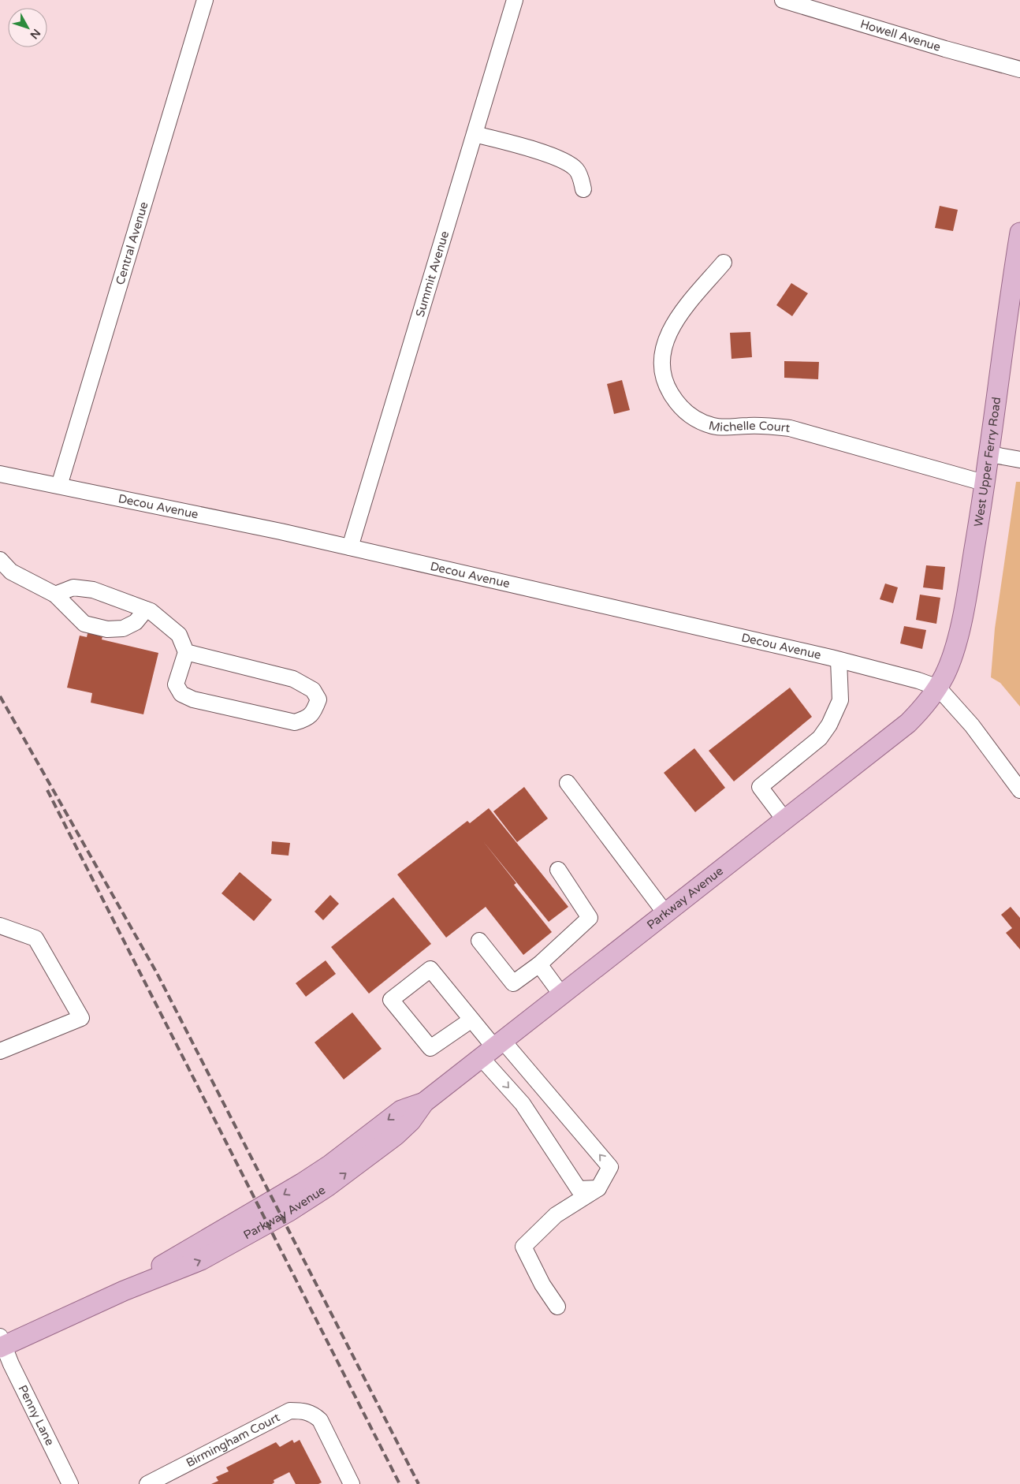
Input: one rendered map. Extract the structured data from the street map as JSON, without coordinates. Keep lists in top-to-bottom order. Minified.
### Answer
{"streets":{"main road":["West Upper Ferry Road","Parkway Avenue"],"street":["Howell Avenue","Central Avenue","Summit Avenue","Michelle Court","Decou Avenue","Penny Lane","Birmingham Court"]},"crossings":[["Central Avenue","Decou Avenue"],["Summit Avenue","Decou Avenue"],["Michelle Court","West Upper Ferry Road"],["West Upper Ferry Road","Decou Avenue"],["West Upper Ferry Road","Parkway Avenue"],["Decou Avenue","Parkway Avenue"],["Parkway Avenue","Penny Lane"]],"north":"bottom right"}
